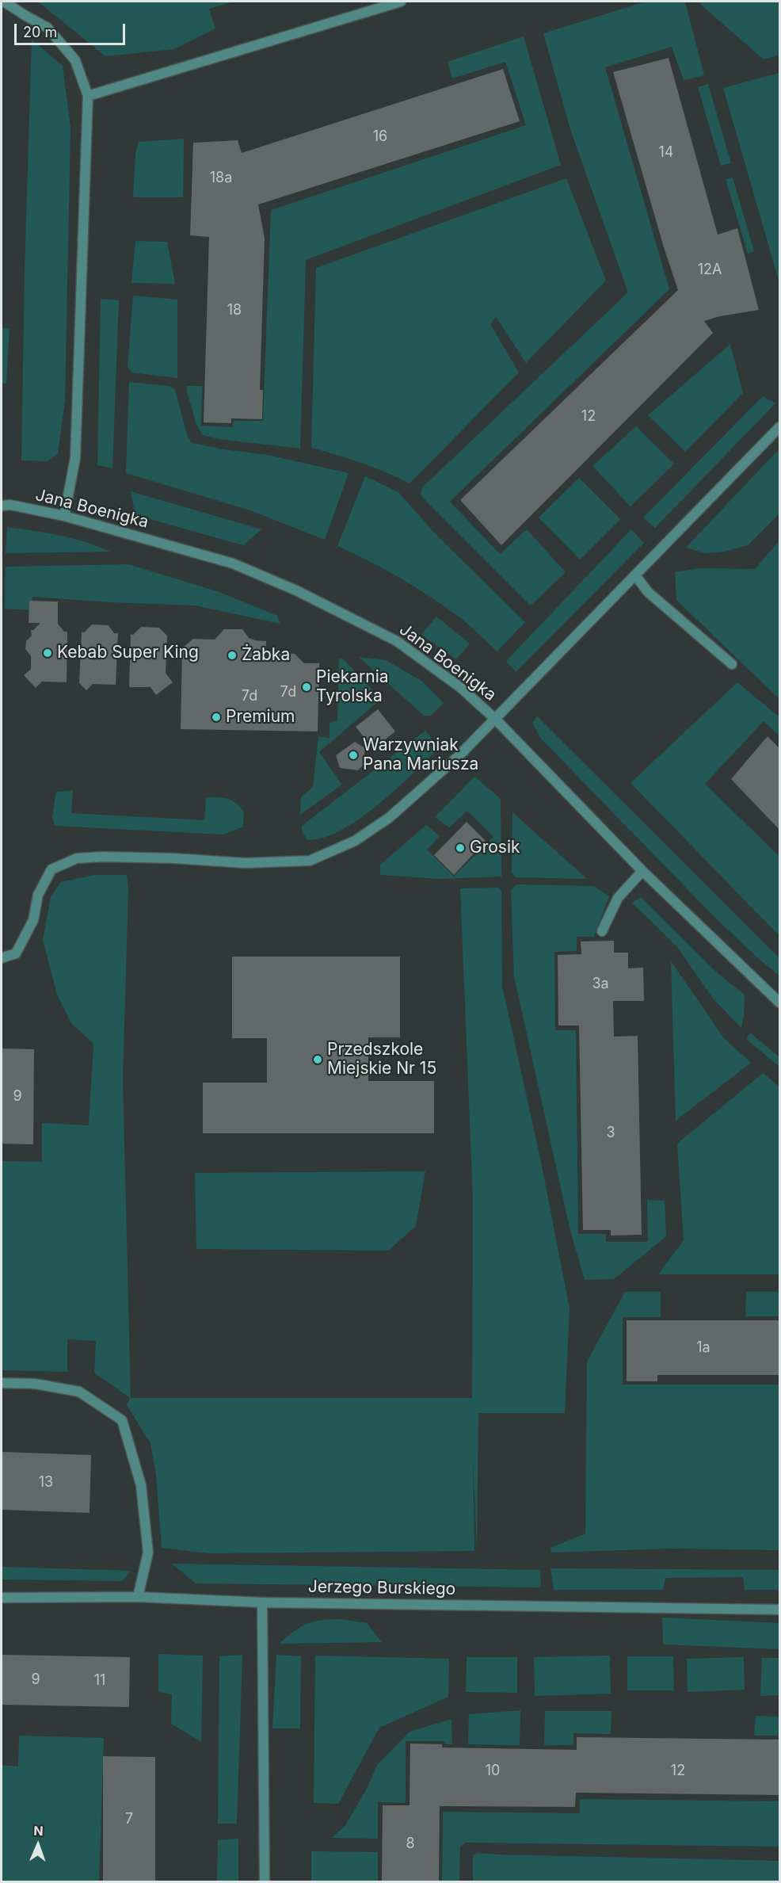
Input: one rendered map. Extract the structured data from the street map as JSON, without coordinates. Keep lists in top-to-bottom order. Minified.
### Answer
{"streets":{"street":["Jana Boenigka","Jerzego Burskiego"]},"places":["Kebab Super King","Żabka","Piekarnia Tyrolska","Premium","Warzywniak Pana Mariusza","Grosik","Przedszkole Miejskie Nr 15"],"house_numbers":["16","14","18a","12A","18","12","7d","7d","3a","9","3","1a","13","9","11","10","12","7","8"],"scale_bar":"20 m","north":"top"}
